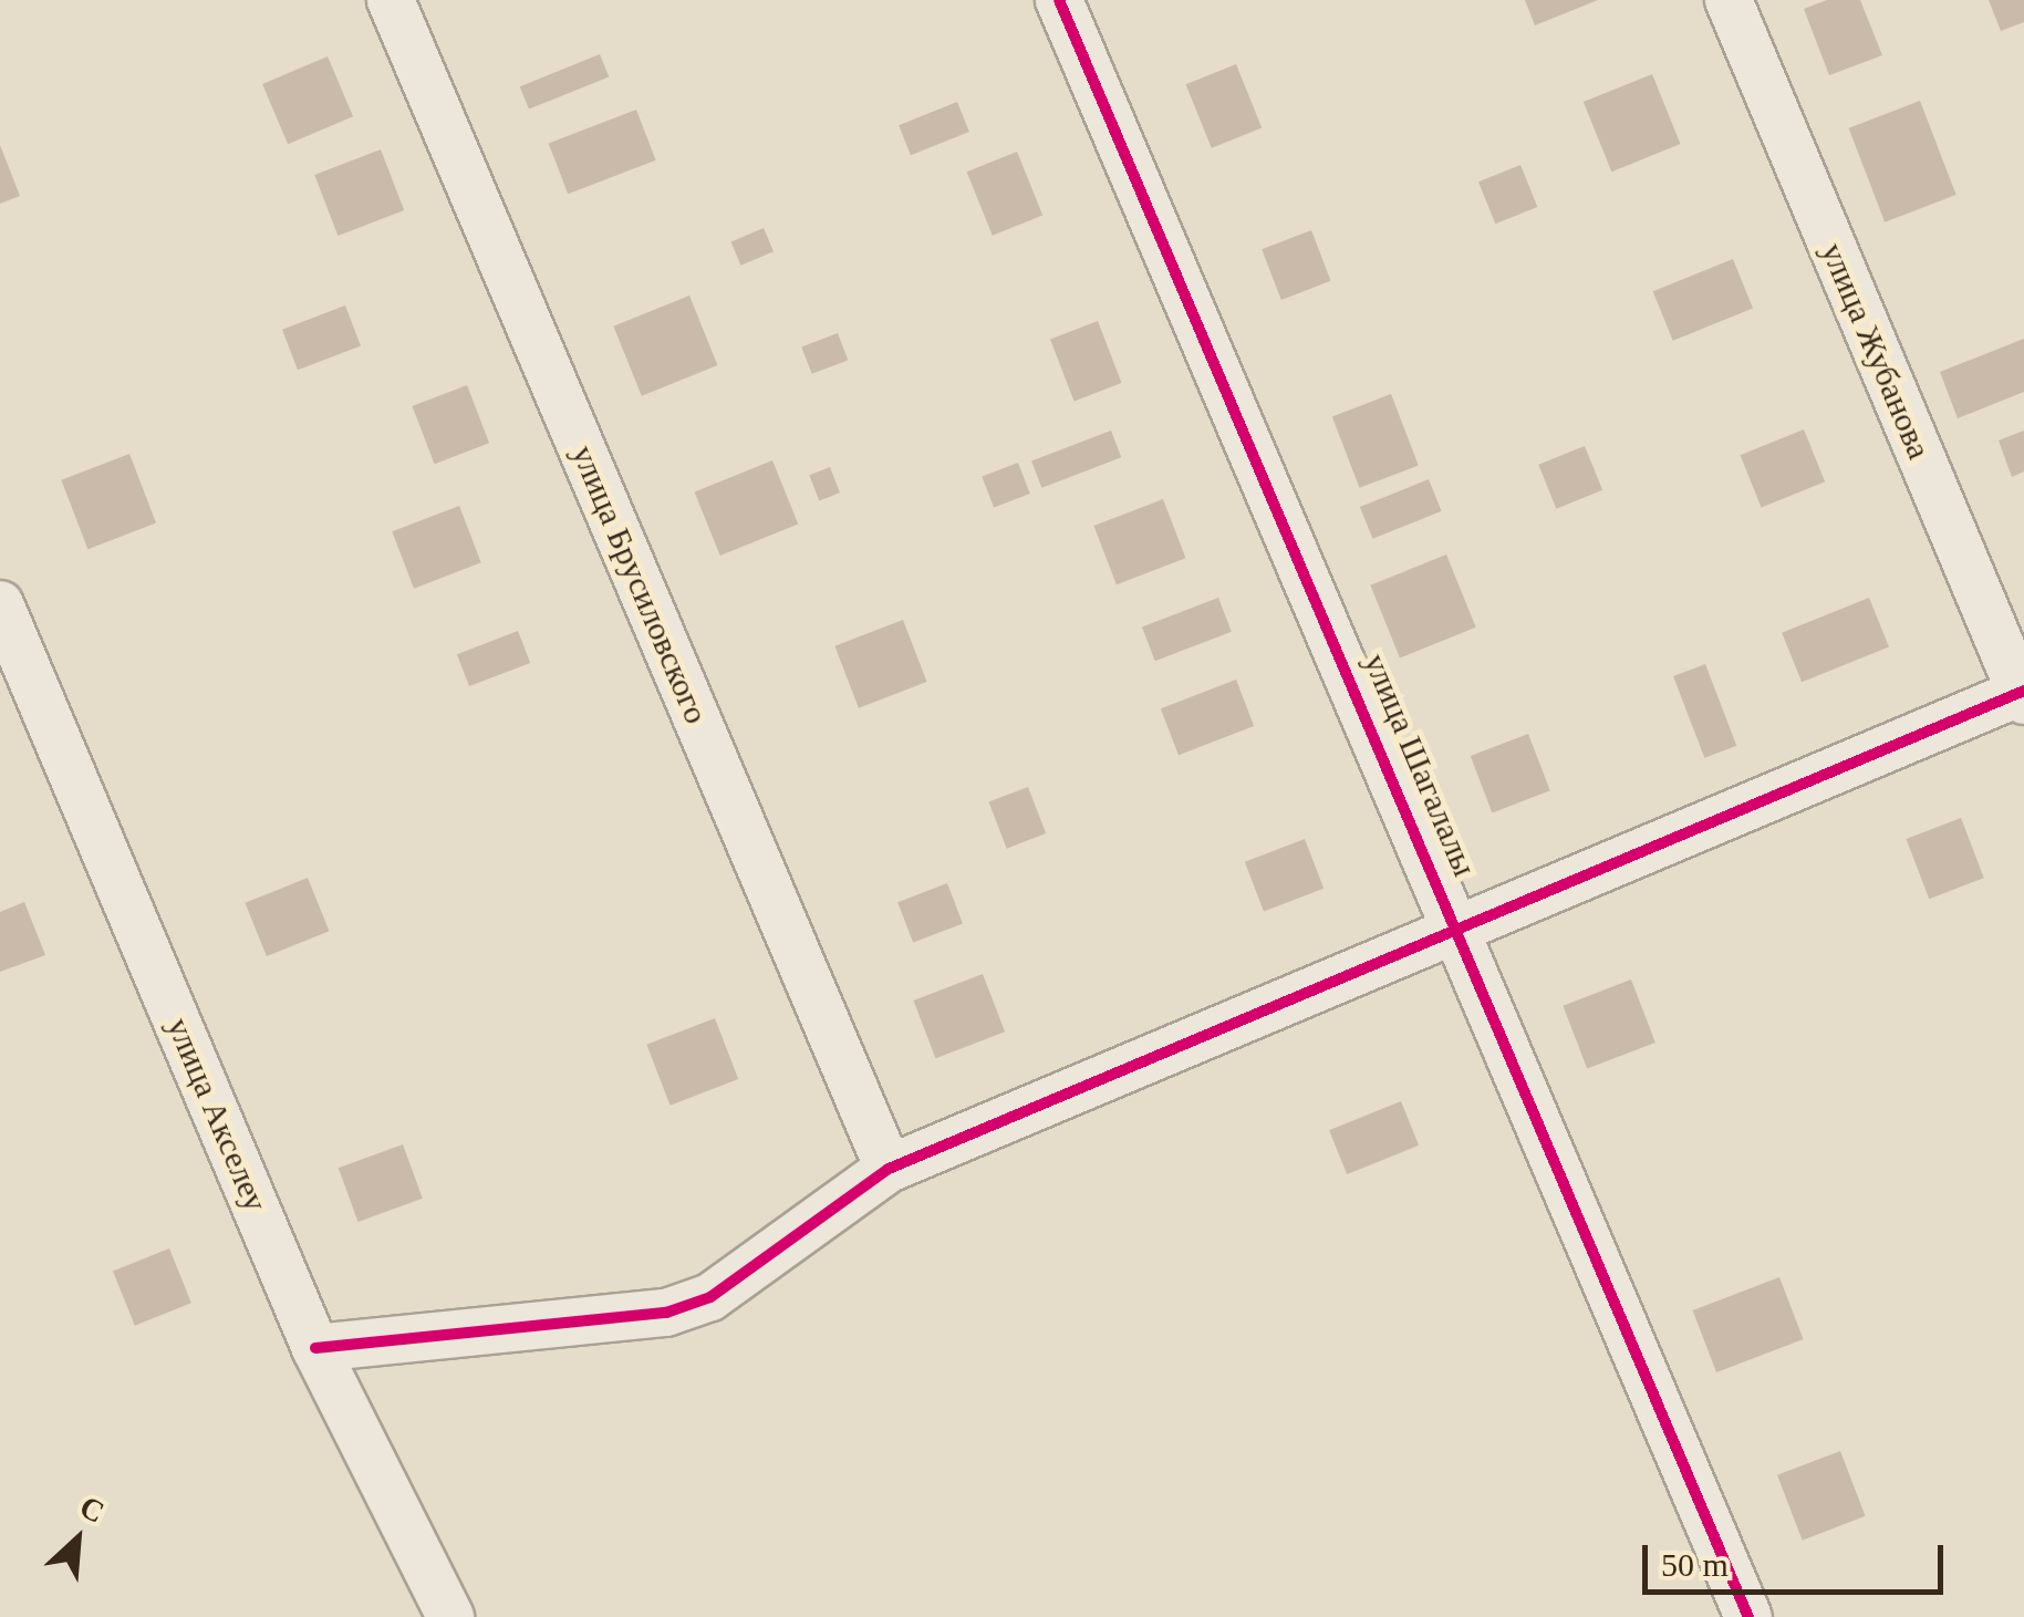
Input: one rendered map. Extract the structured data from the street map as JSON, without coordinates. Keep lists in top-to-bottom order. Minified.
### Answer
{"streets":{"street":["улица Жубанова","улица Брусиловского","улица Шагалалы","улица Акселеу"]},"scale_bar":"50 m","north":"top right"}
